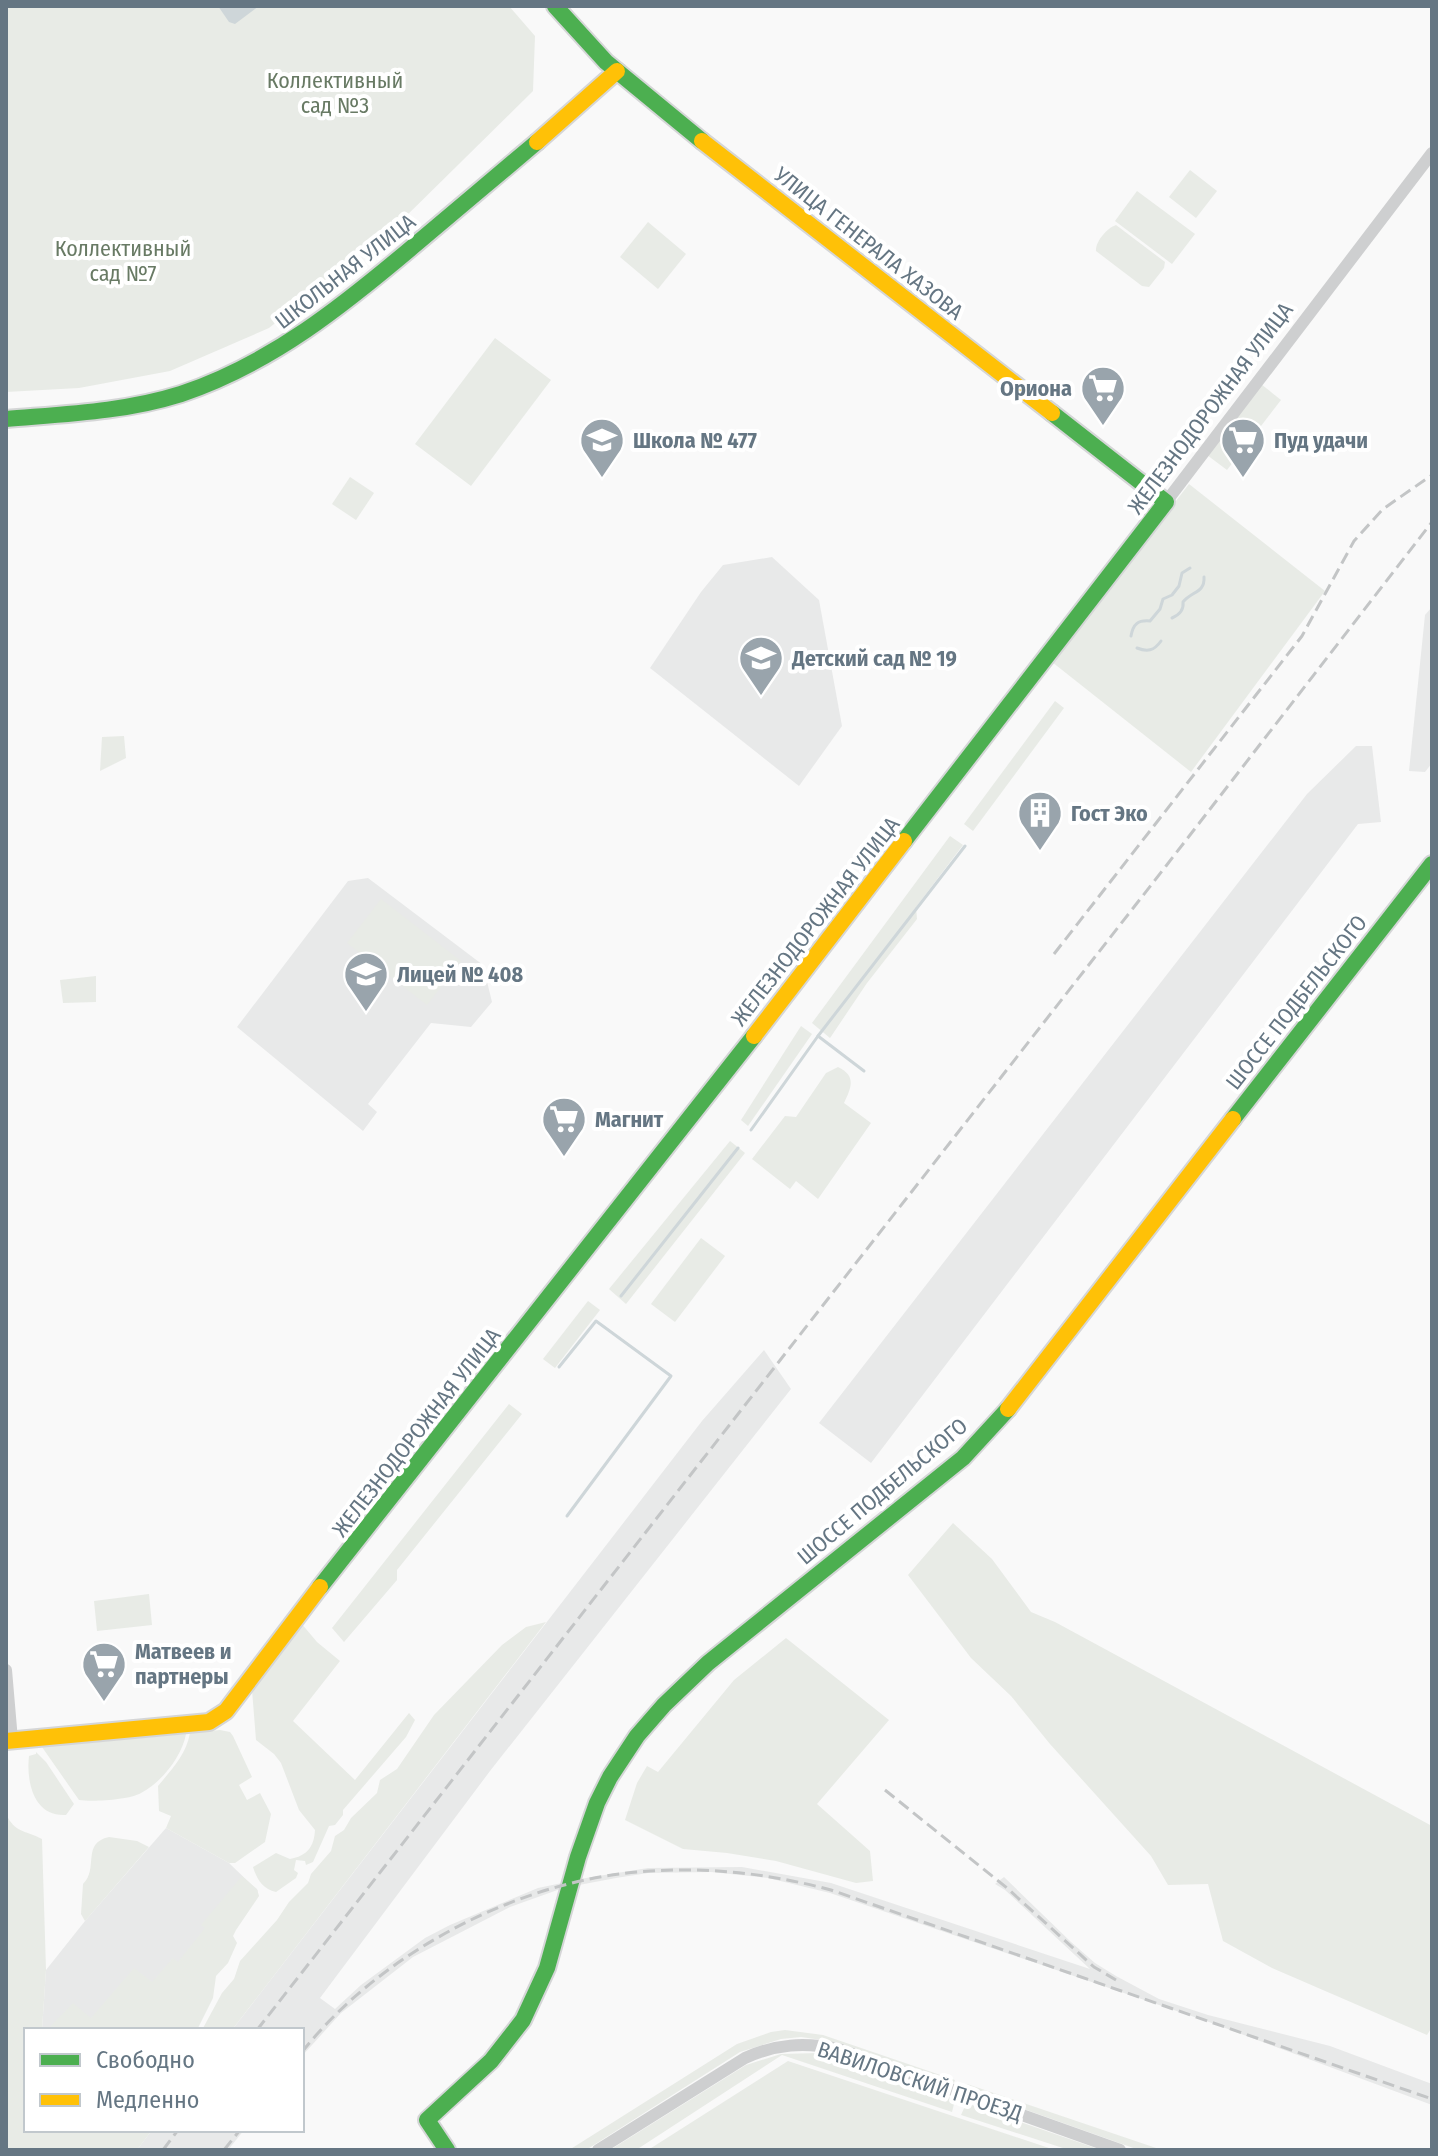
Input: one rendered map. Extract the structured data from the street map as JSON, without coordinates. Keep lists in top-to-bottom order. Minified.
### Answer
{"streets":{"street":["УЛИЦА ГЕНЕРАЛА ХАЗОВА","ШКОЛЬНАЯ УЛИЦА","ЖЕЛЕЗНОДОРОЖНАЯ УЛИЦА","ШОССЕ ПОДБЕЛЬСКОГО","ВАВИЛОВСКИЙ ПРОЕЗД"]},"crossings":[["УЛИЦА ГЕНЕРАЛА ХАЗОВА","ШКОЛЬНАЯ УЛИЦА"],["УЛИЦА ГЕНЕРАЛА ХАЗОВА","ЖЕЛЕЗНОДОРОЖНАЯ УЛИЦА"]],"parks":["Коллективный сад №3","Коллективный сад №7"],"places":{"supermarket":["Ориона","Пуд удачи","Магнит","Матвеев и партнеры"],"school or university":["Школа № 477","Детский сад № 19","Лицей № 408"],"building":["Гост Эко"]},"legend":["Свободно","Медленно"]}
